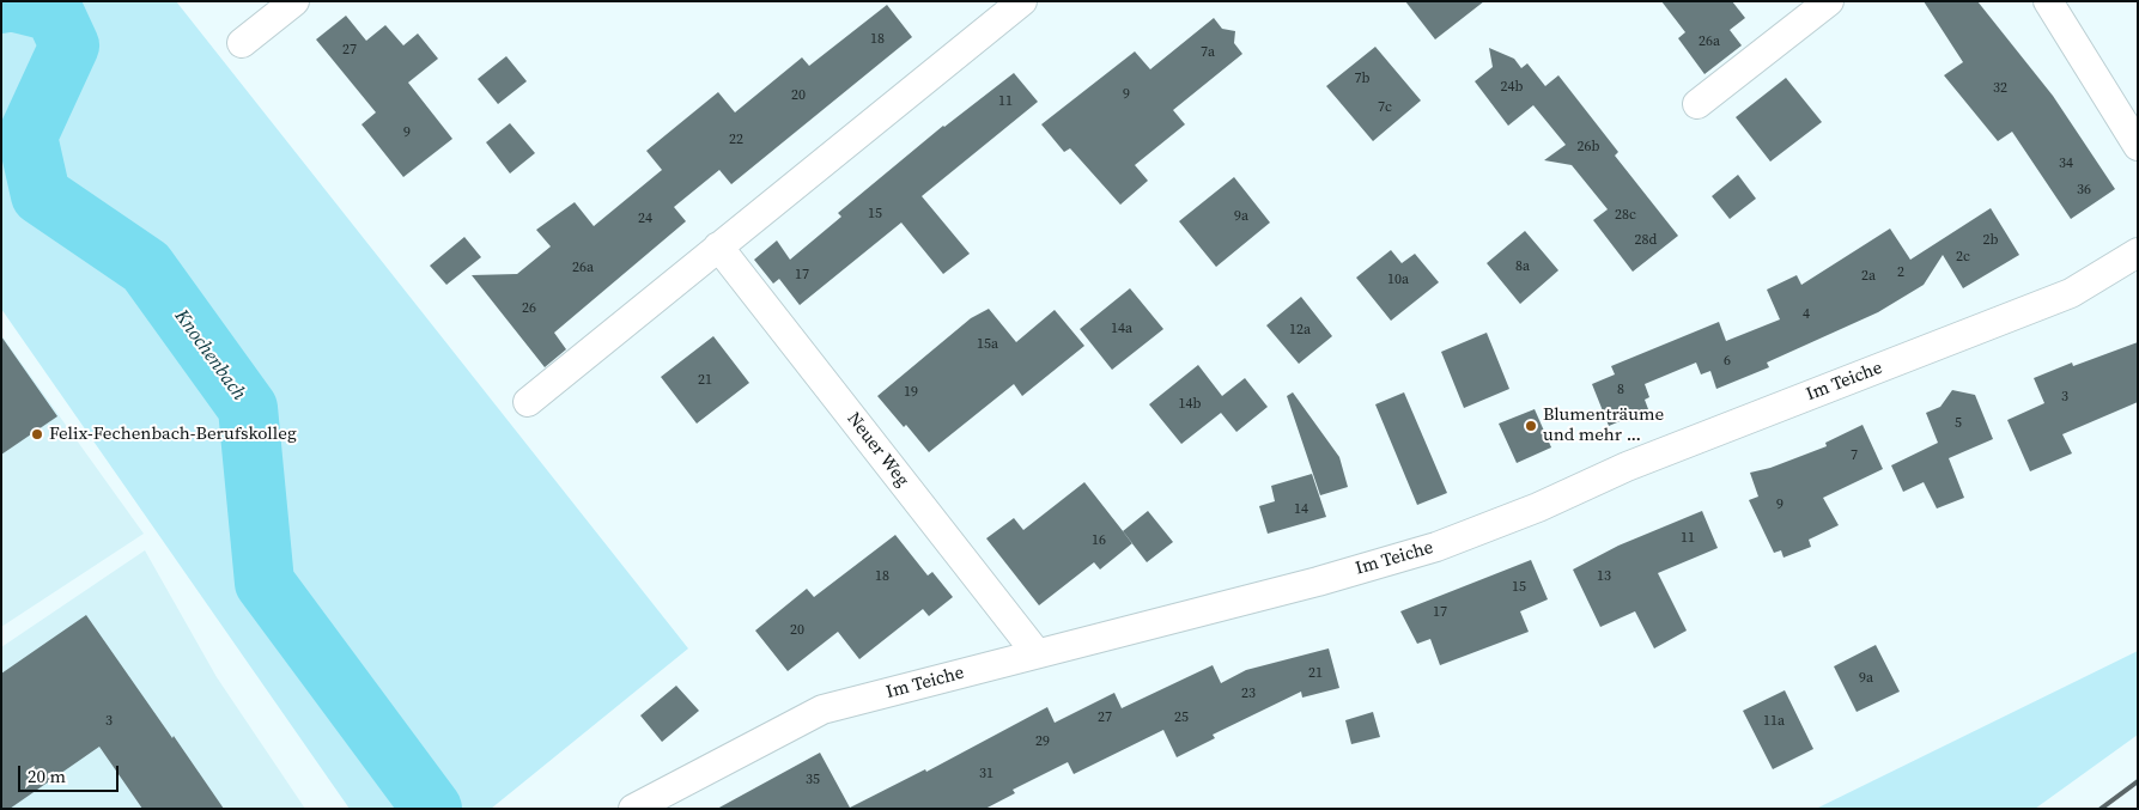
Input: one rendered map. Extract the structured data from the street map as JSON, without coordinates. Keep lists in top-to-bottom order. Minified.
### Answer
{"streets":{"street":["Im Teiche","Neuer Weg"]},"crossings":[["Im Teiche","Neuer Weg"]],"water":["Knochenbach"],"places":["Blumenträume und mehr ...","Felix-Fechenbach-Berufskolleg"],"house_numbers":["18","26a","27","7a","7b","24b","32","9","20","11","7c","9","22","26b","34","36","15","28c","9a","24","28d","2b","2c","8a","26a","2","17","2a","10a","26","4","14a","12a","15a","6","21","8","19","3","14b","5","7","9","14","11","16","18","13","15","17","20","21","9a","23","27","25","3","11a","29","31","35"],"scale_bar":"20 m"}
